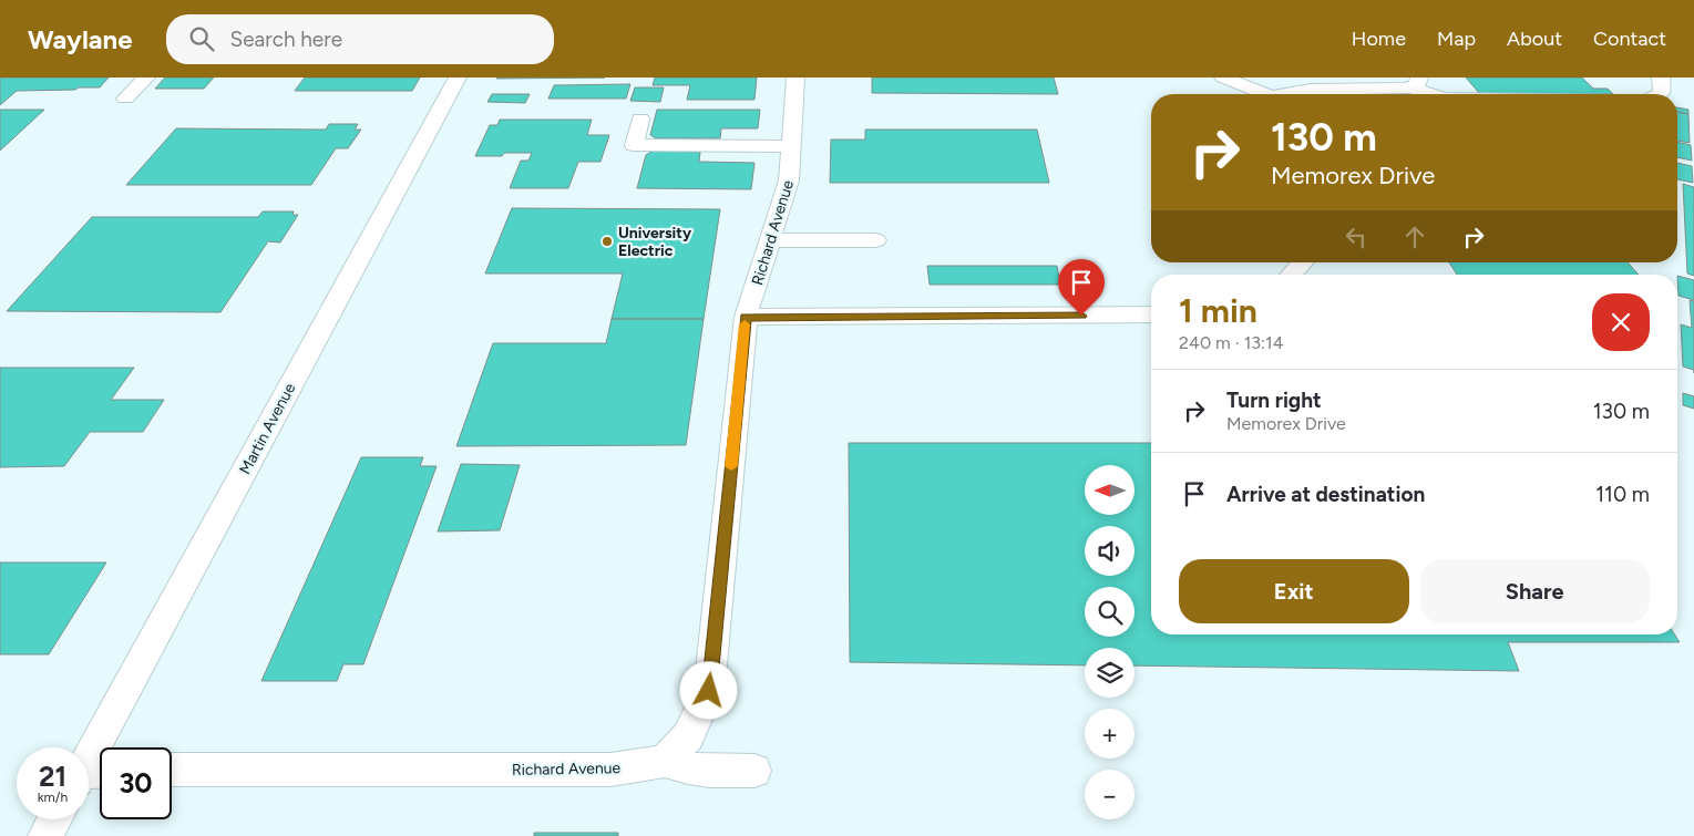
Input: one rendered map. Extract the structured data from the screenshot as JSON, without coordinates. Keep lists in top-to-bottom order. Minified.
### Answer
{"streets":{"street":["Richard Avenue","Martin Avenue"]},"places":["University Electric"],"north":"left","page":{"header":"Waylane","search":"Search here","nav":["Home","Map","About","Contact"],"turn":["130 m","Memorex Drive"],"heading":["1 min","240 m · 13:14"],"list":[{"name":"Turn right","note":"Memorex Drive","value":"130 m"},{"name":"Arrive at destination","value":"110 m"}],"map_buttons":["+","−"],"buttons":["Exit","Share"],"speed":"21 km/h","limit":"30"}}
